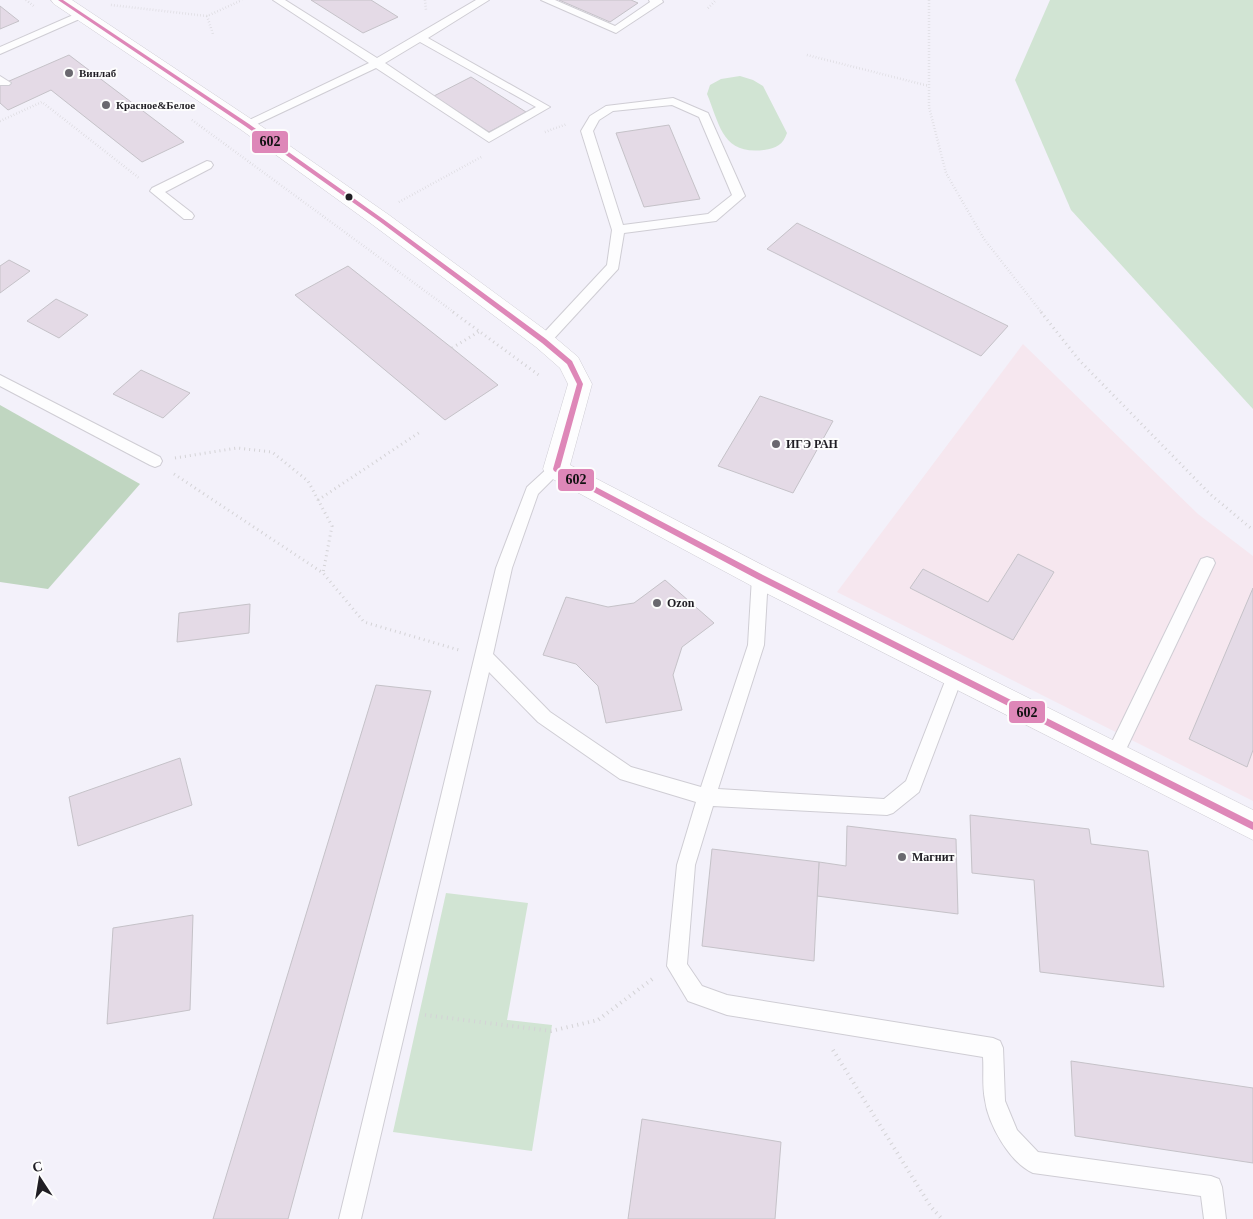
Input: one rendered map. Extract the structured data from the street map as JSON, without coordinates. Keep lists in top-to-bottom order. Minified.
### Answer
{"places":["Винлаб","Красное&Белое","ИГЭ РАН","Ozon","Магнит"],"lines":["transit line 602"],"north":"top"}
